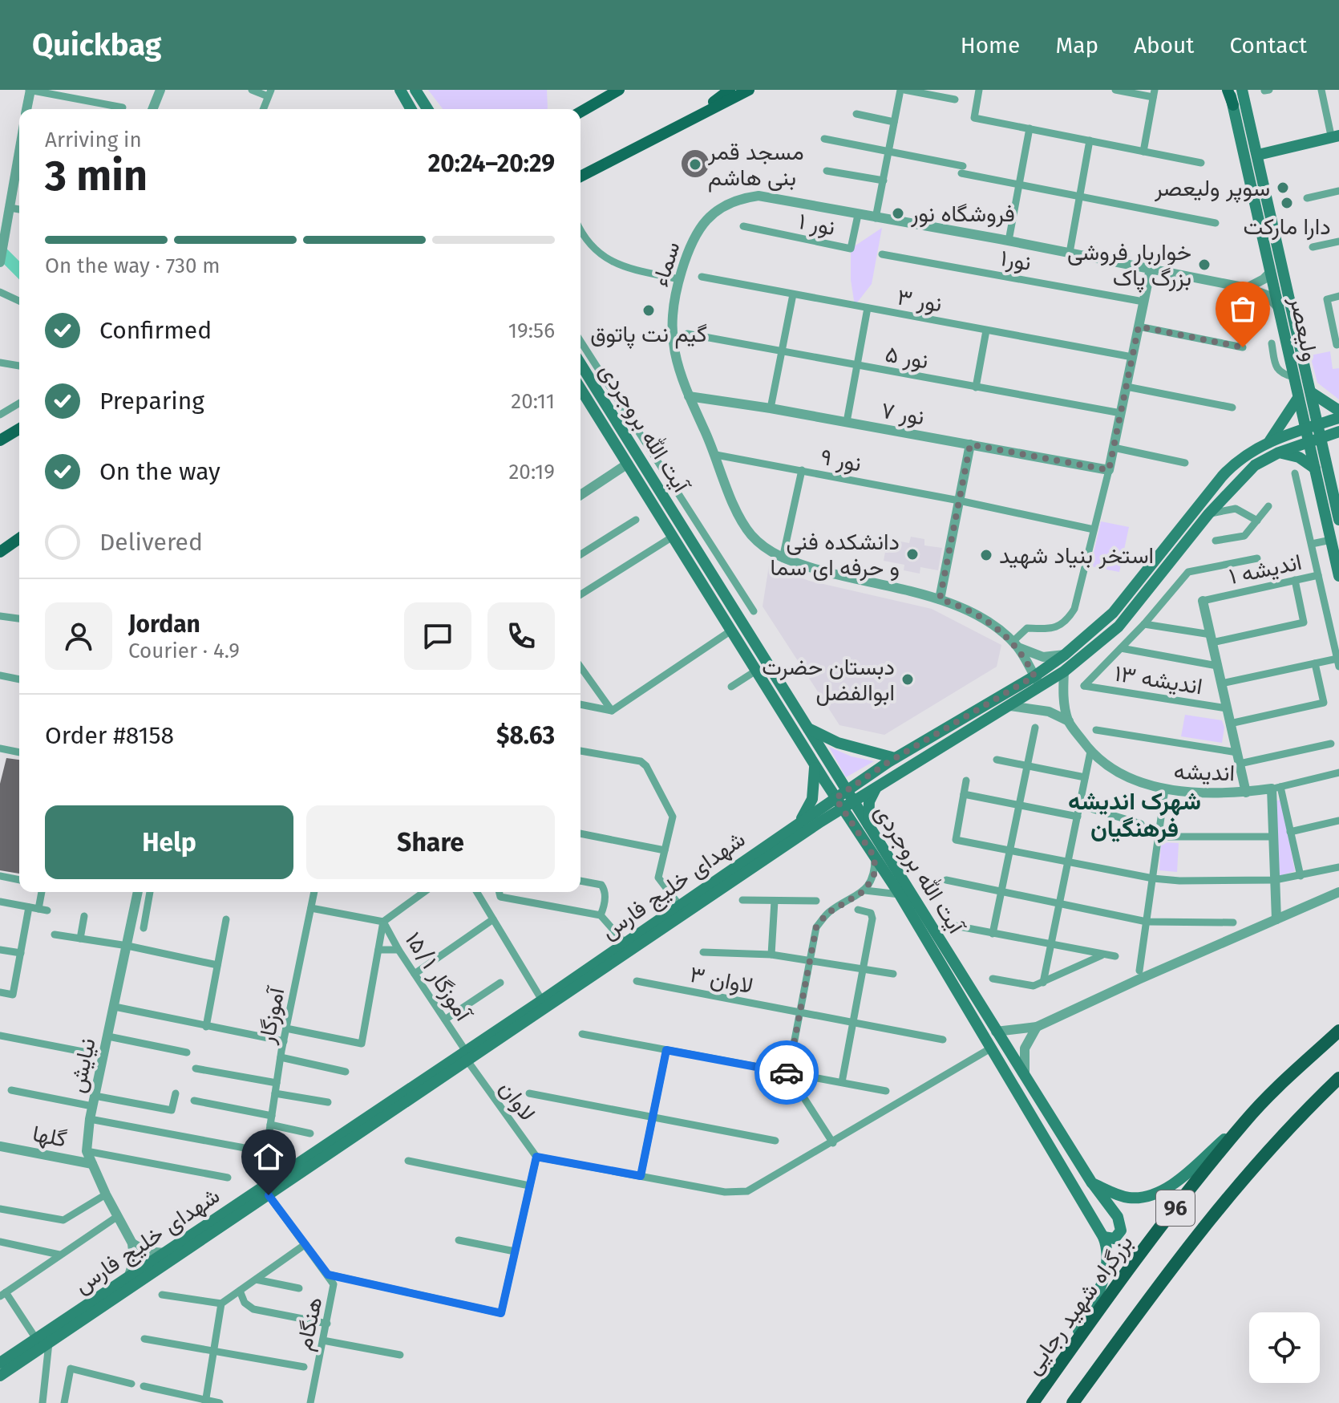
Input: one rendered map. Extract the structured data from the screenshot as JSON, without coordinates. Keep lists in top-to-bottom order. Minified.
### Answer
{"streets":{"highway":["96","بزرگراه شهید رجایی"],"main road":["ولیعصر","آیت الله بروجردی","شهدای خلیج فارس"],"street":["نور ۱","نور۱","سماء","نور ۳","نور ۵","نور ۷","نور ۹","اندیشه ۱","اندیشه ۱۳","اندیشه","آموزگار ۱۵/۱","لاوان ۳","آموزگار","نیایش","لاوان","گلها","هنگام"]},"crossings":[["نور ۱","سماء"],["سماء","ولیعصر"],["سماء","نور ۷"],["سماء","نور ۹"],["سماء","شهدای خلیج فارس"],["ولیعصر","شهدای خلیج فارس"],["آیت الله بروجردی","شهدای خلیج فارس"],["آیت الله بروجردی","بزرگراه شهید رجایی"],["اندیشه ۱","اندیشه"],["اندیشه ۱۳","اندیشه"],["اندیشه","شهدای خلیج فارس"],["شهدای خلیج فارس","آموزگار ۱۵/۱"],["شهدای خلیج فارس","لاوان"],["شهدای خلیج فارس","هنگام"],["آموزگار ۱۵/۱","لاوان"],["آموزگار","نیایش"],["نیایش","گلها"]],"districts":["شهرک اندیشه فرهنگیان"],"places":["مسجد قمر بنی هاشم","سوپر ولیعصر","دارا مارکت","فروشگاه نور","خواربار فروشی بزرگ پاک","گیم نت پاتوق","دانشکده فنی و حرفه ای سما","استخر بنیاد شهید","دبستان حضرت ابوالفضل"],"page":{"header":"Quickbag","nav":["Home","Map","About","Contact"],"heading":["3 min","Arriving in","20:24–20:29"],"panel":["Jordan","Courier · 4.9","Order #8158","$8.63"],"bar":"On the way · 730 m","list":[["Confirmed","19:56"],["Preparing","20:11"],["On the way","20:19"],"Delivered"],"buttons":["Help","Share"]}}
